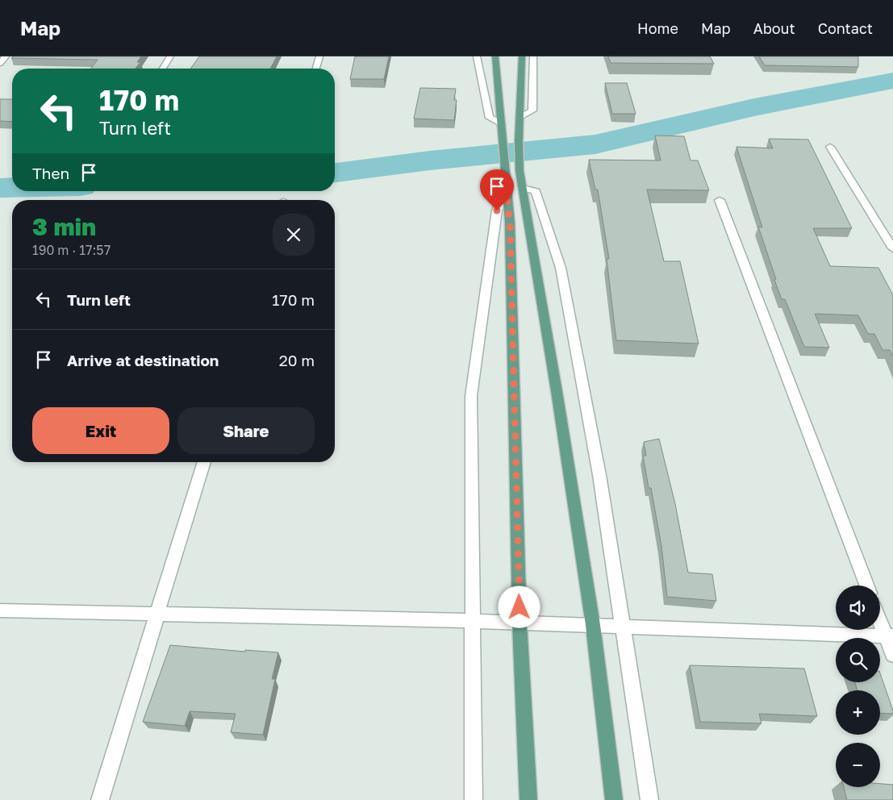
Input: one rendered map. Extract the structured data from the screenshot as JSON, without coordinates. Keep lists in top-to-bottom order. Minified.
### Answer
{"page":{"header":"Map","nav":["Home","Map","About","Contact"],"turn":["170 m","Turn left"],"then":"Then","heading":["3 min","190 m · 17:57"],"list":[{"name":"Turn left","value":"170 m"},{"name":"Arrive at destination","value":"20 m"}],"buttons":["Exit","Share"],"map_buttons":["+","−"]}}
